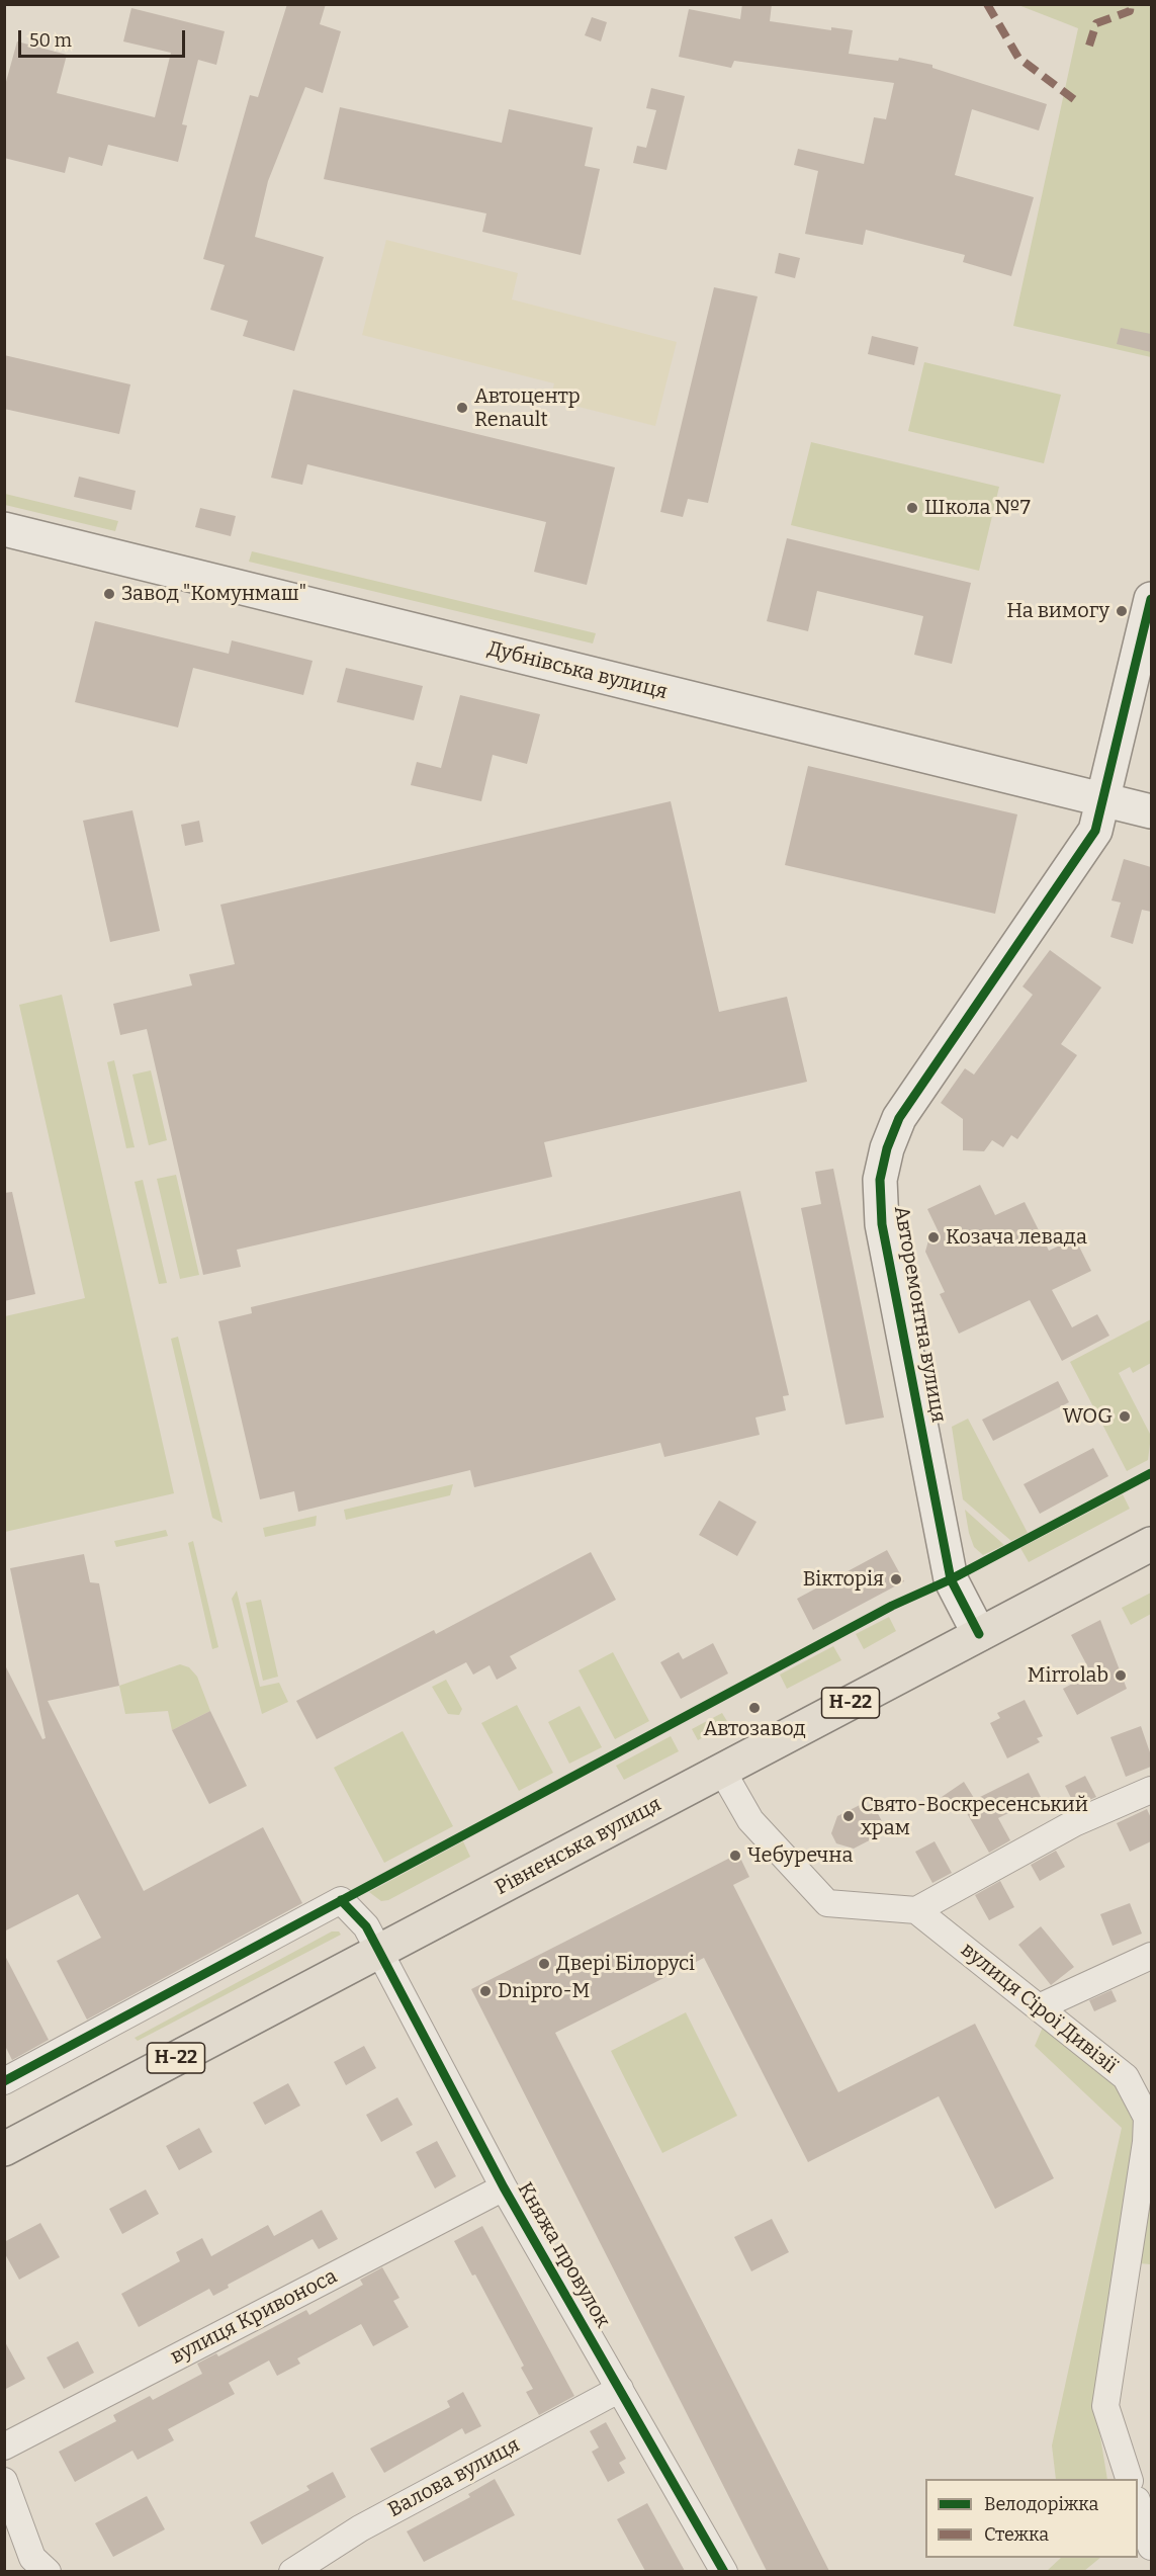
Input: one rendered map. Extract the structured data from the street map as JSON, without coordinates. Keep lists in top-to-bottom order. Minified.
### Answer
{"streets":{"main road":["Дубнівська вулиця","Авторемонтна вулиця","Н-22","Рівненська вулиця"],"street":["вулиця Сірої Дивізії","Княжа провулок","вулиця Кривоноса","Валова вулиця"]},"crossings":[["Дубнівська вулиця","Авторемонтна вулиця"],["Авторемонтна вулиця","Рівненська вулиця"],["Рівненська вулиця","Княжа провулок"],["Княжа провулок","вулиця Кривоноса"],["Княжа провулок","Валова вулиця"]],"places":["Автоцентр Renault","Школа №7","Завод \"Комунмаш\"","На вимогу","Козача левада","WOG","Вікторія","Mirrolab","Автозавод","Свято-Воскресенський храм","Чебуречна","Двері Білорусі","Dnipro-M"],"legend":["Велодоріжка","Стежка"],"scale_bar":"50 m"}
